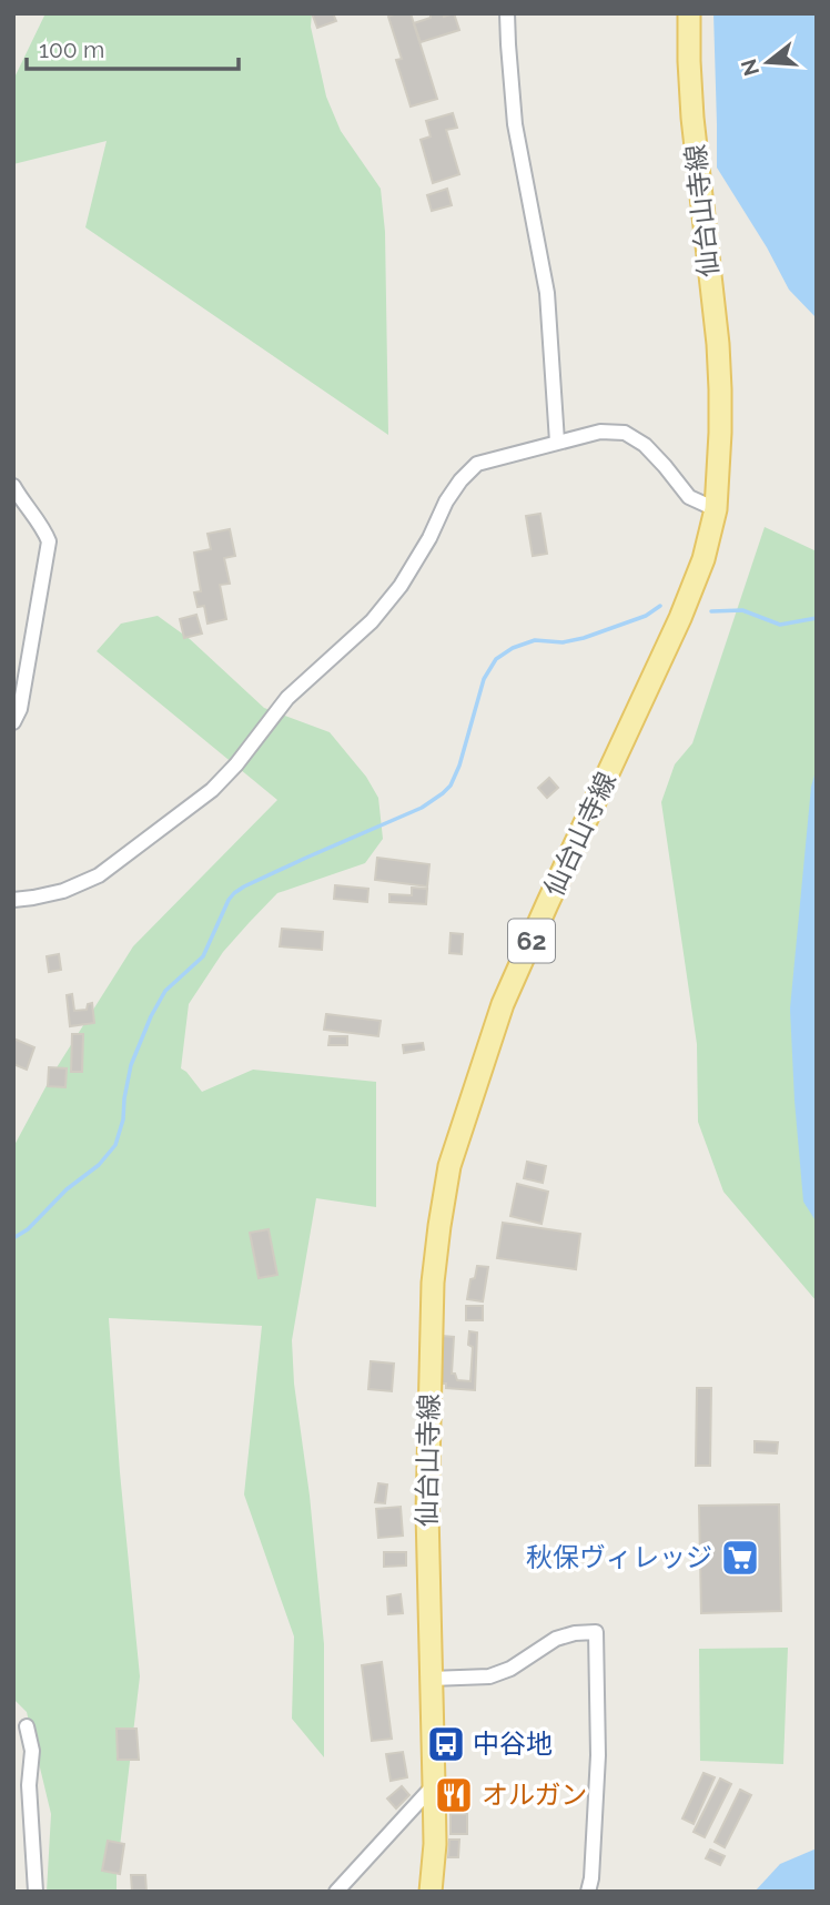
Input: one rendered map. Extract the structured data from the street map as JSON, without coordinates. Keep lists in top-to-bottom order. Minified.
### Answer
{"streets":{"main road":["仙台山寺線","62"]},"places":{"supermarket":["秋保ヴィレッジ"],"bus stop":["中谷地"],"restaurant":["オルガン"]},"scale_bar":"100 m","north":"left"}
